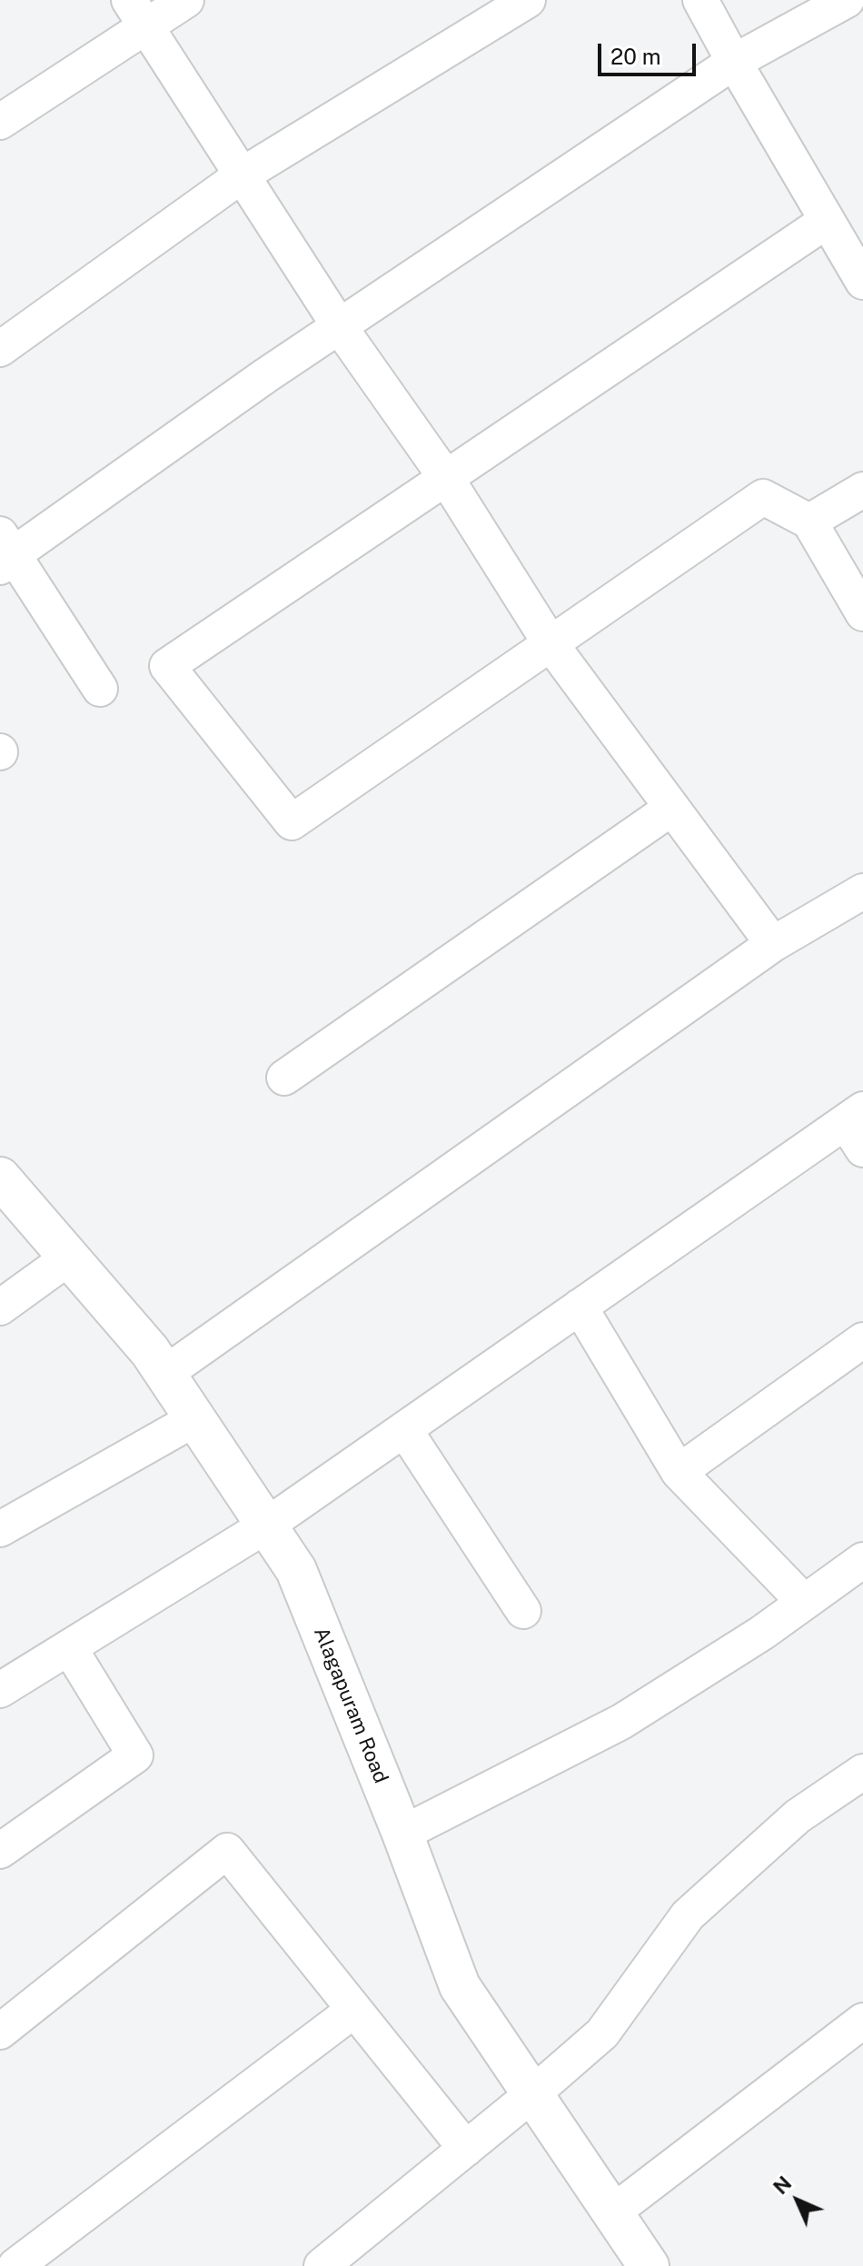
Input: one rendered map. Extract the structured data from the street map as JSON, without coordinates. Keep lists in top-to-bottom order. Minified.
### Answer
{"streets":{"main road":["Alagapuram Road"]},"scale_bar":"20 m","north":"top left"}
